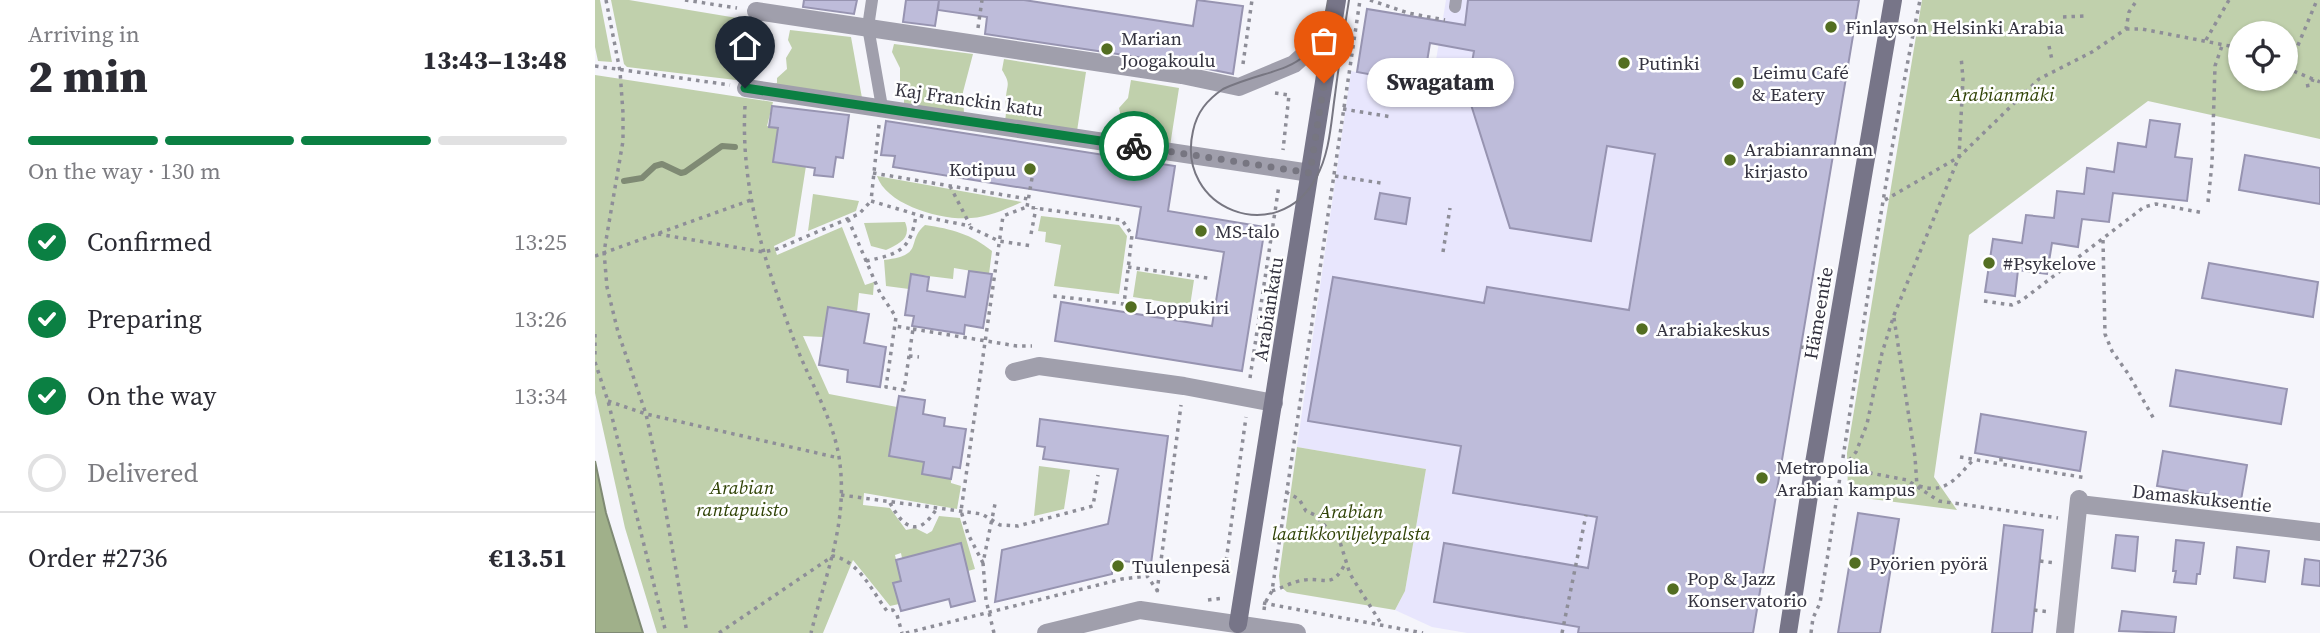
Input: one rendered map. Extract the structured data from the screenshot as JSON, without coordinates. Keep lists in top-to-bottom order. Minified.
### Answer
{"streets":{"main road":["Arabiankatu","Hämeentie"],"street":["Kaj Franckin katu","Damaskuksentie"]},"crossings":[["Kaj Franckin katu","Arabiankatu"]],"parks":["Arabianmäki","Arabian rantapuisto","Arabian laatikkoviljelypalsta"],"places":["Finlayson Helsinki Arabia","Marian Joogakoulu","Putinki","Swagatam","Leimu Café & Eatery","Arabianrannan kirjasto","Kotipuu","MS-talo","#Psykelove","Loppukiri","Arabiakeskus","Metropolia Arabian kampus","Pyörien pyörä","Tuulenpesä","Pop & Jazz Konservatorio"],"page":{"heading":["2 min","Arriving in","13:43–13:48"],"panel":["Order #2736","€13.51"],"bubble":"Swagatam","bar":"On the way · 130 m","list":[["Confirmed","13:25"],["Preparing","13:26"],["On the way","13:34"],"Delivered"]}}
